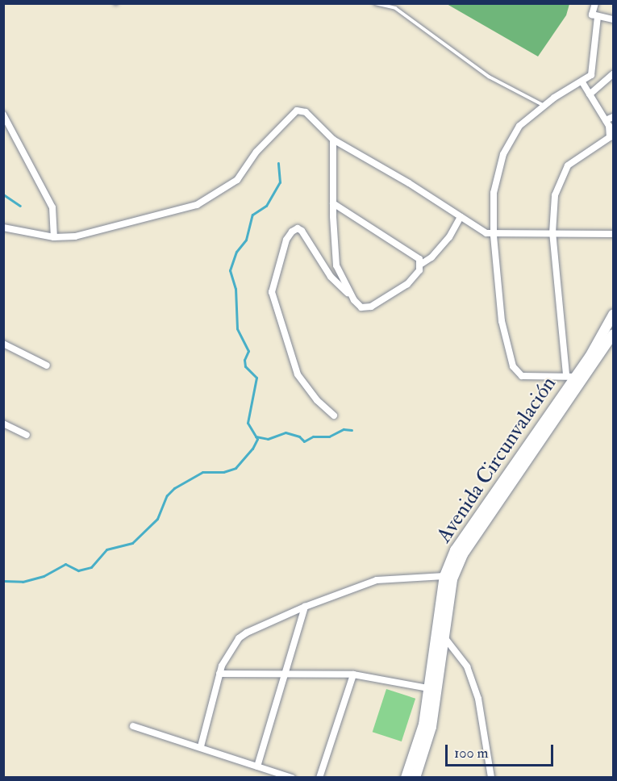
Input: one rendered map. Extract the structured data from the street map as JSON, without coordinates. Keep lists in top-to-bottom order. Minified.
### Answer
{"streets":{"main road":["Avenida Circunvalación"]},"scale_bar":"100 m"}
